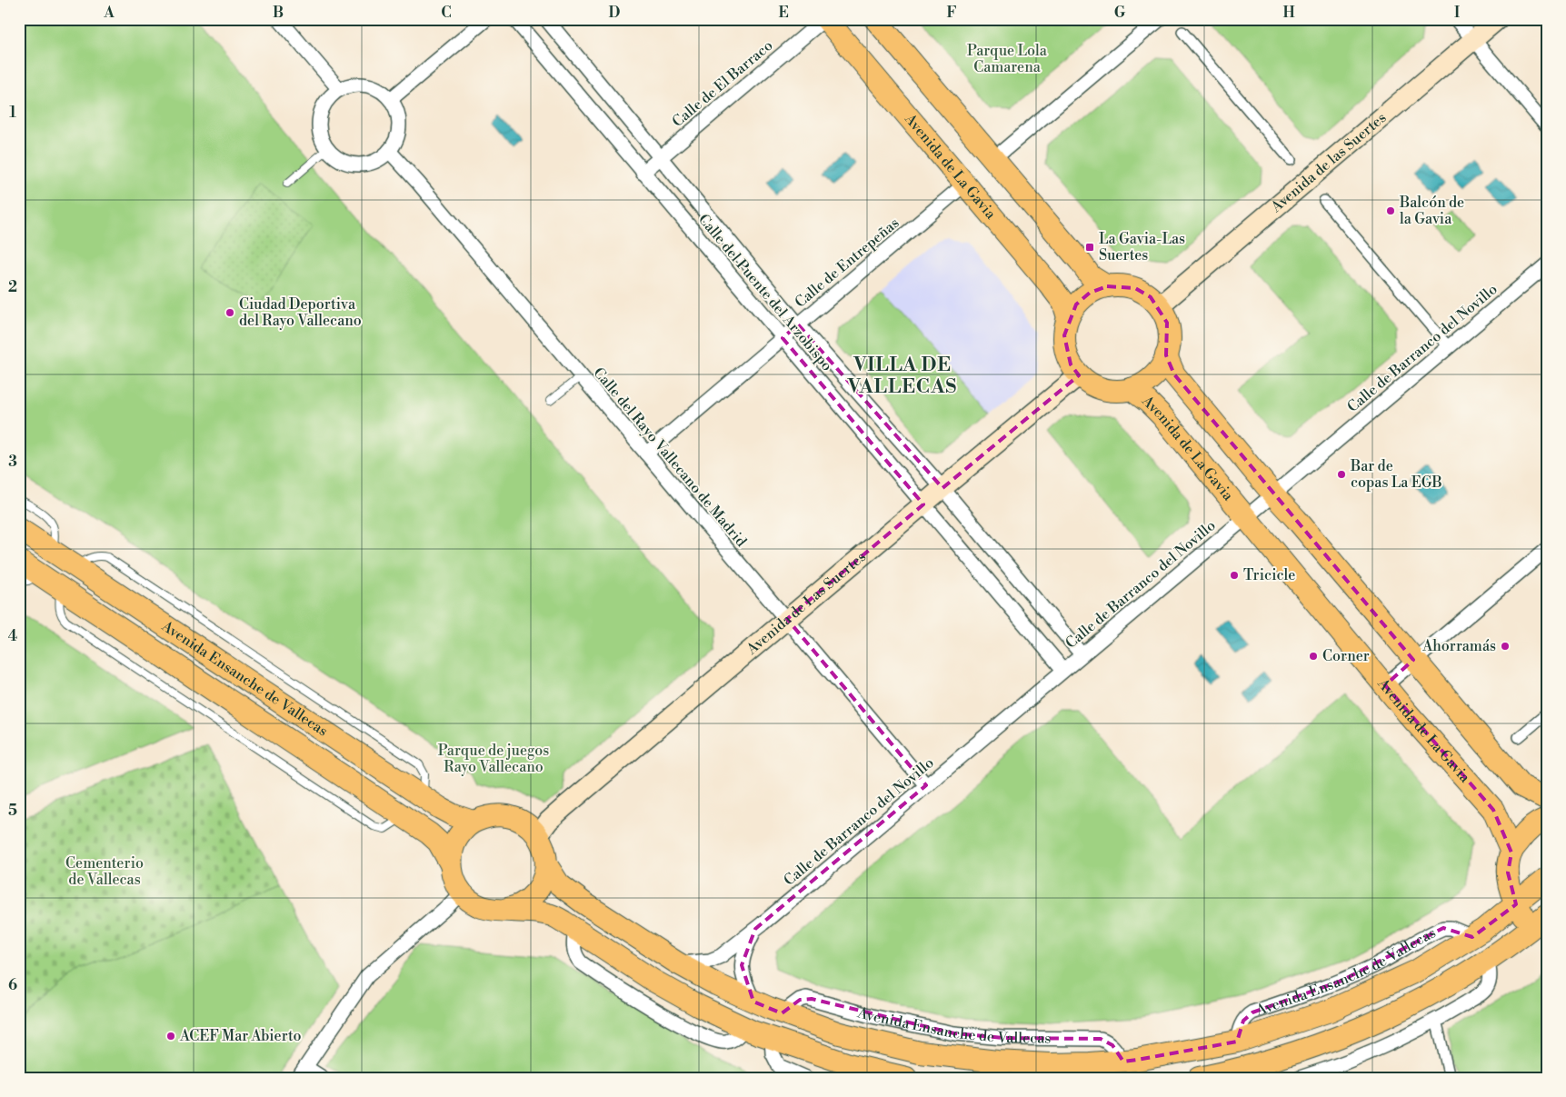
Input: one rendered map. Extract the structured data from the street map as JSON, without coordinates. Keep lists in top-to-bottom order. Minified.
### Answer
{"streets":{"main road":["Avenida de las Suertes","Avenida de La Gavia","Avenida de Las Suertes","Avenida Ensanche de Vallecas"],"street":["Calle de El Barraco","Calle de Entrepeñas","Calle del Puente del Arzobispo","Calle de Barranco del Novillo","Calle del Rayo Vallecano de Madrid"]},"crossings":[["Calle de El Barraco","Avenida de La Gavia"],["Calle de El Barraco","Calle del Puente del Arzobispo"],["Avenida de las Suertes","Avenida de La Gavia"],["Avenida de las Suertes","Avenida de Las Suertes"],["Avenida de La Gavia","Calle de Entrepeñas"],["Avenida de La Gavia","Calle de Barranco del Novillo"],["Avenida de La Gavia","Avenida de Las Suertes"],["Calle de Entrepeñas","Calle del Puente del Arzobispo"],["Calle de Entrepeñas","Calle del Rayo Vallecano de Madrid"],["Calle del Puente del Arzobispo","Calle de Barranco del Novillo"],["Calle del Puente del Arzobispo","Avenida de Las Suertes"],["Calle de Barranco del Novillo","Calle del Rayo Vallecano de Madrid"],["Calle de Barranco del Novillo","Avenida Ensanche de Vallecas"],["Calle del Rayo Vallecano de Madrid","Avenida de Las Suertes"],["Avenida de Las Suertes","Avenida Ensanche de Vallecas"]],"districts":["VILLA DE VALLECAS"],"parks":["Parque Lola Camarena","Parque de juegos Rayo Vallecano","Cementerio de Vallecas"],"places":{"other":["Balcón de la Gavia","Ciudad Deportiva del Rayo Vallecano","Bar de copas La EGB","Tricicle","Ahorramás","Corner","ACEF Mar Abierto"],"transit":["La Gavia-Las Suertes"]},"grid":{"columns":["A","B","C","D","E","F","G","H","I"],"rows":["1","2","3","4","5","6"]}}
